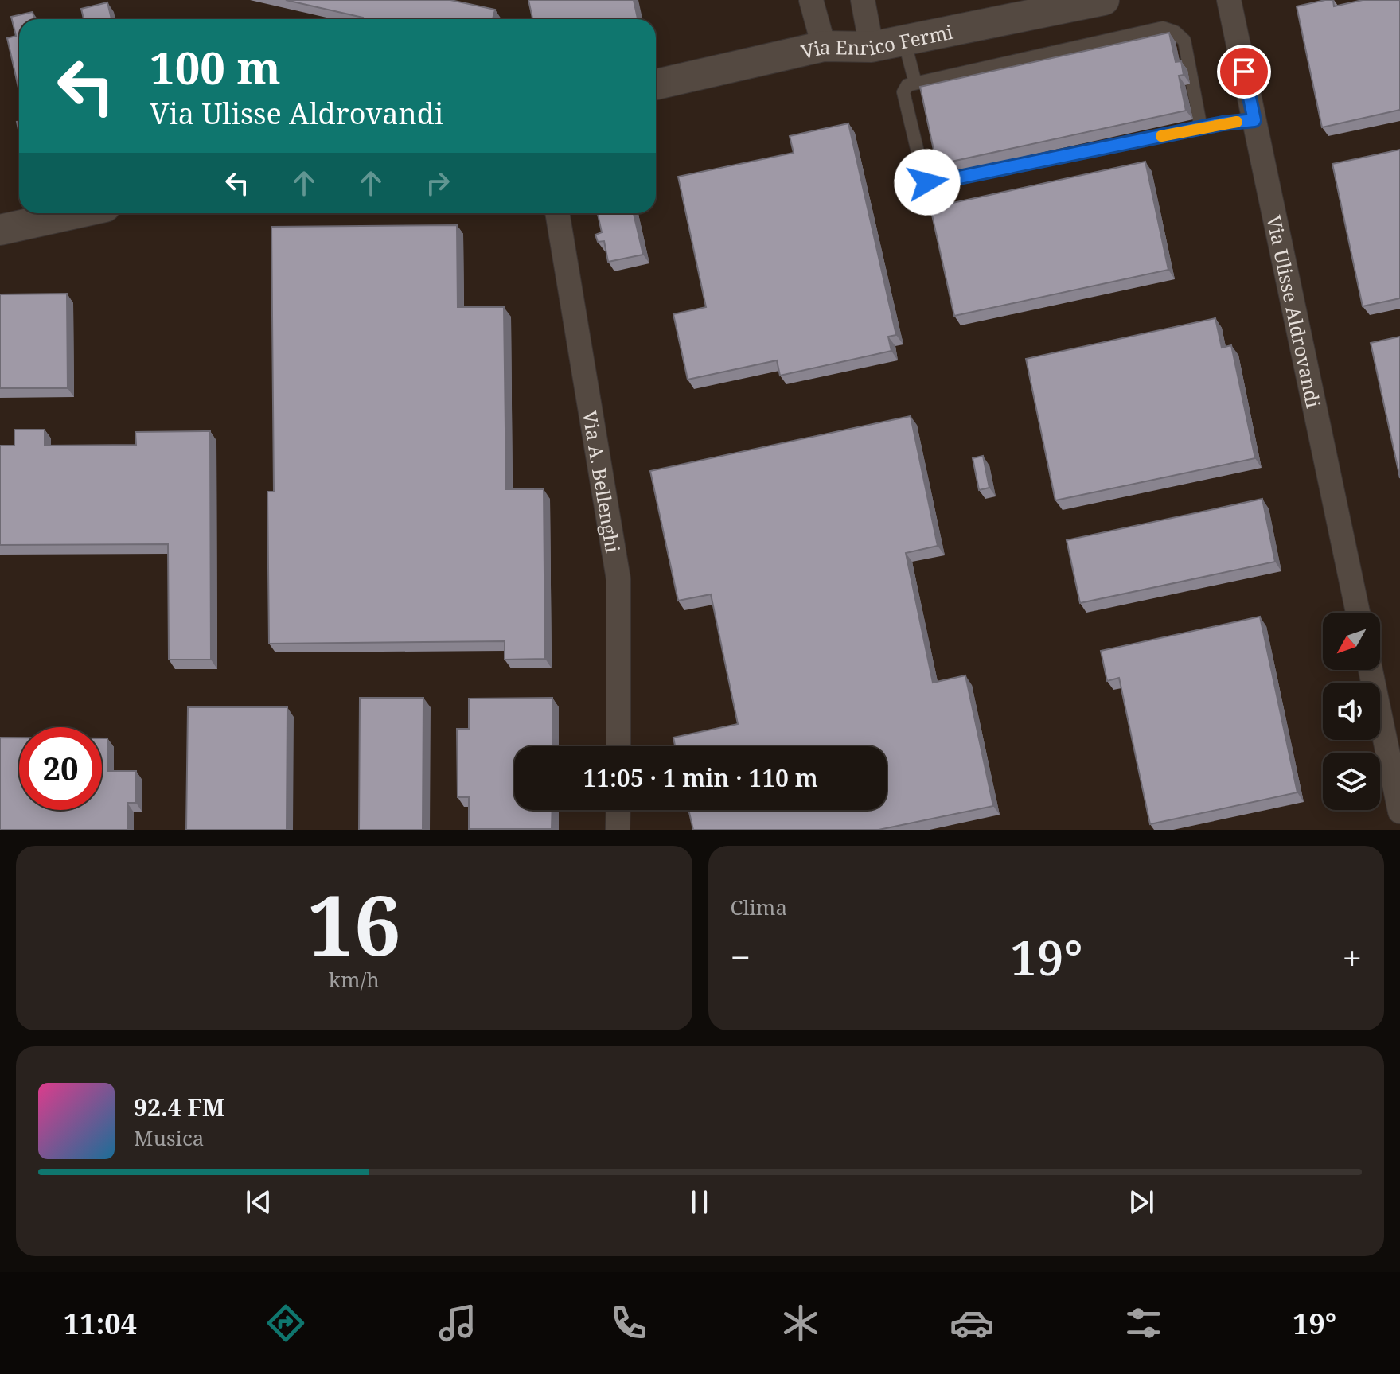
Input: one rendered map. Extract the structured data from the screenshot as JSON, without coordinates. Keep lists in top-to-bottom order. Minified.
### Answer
{"streets":{"street":["Via Enrico Fermi","Via Ulisse Aldrovandi","Via A. Bellenghi"]},"north":"bottom left","page":{"turn":["100 m","Via Ulisse Aldrovandi"],"limit":"20","trip":"11:05 · 1 min · 110 m","tile":[["16","km/h"],"Clima"],"heat":["−","19°","+"],"song":["92.4 FM","Musica"],"tabs":["11:04","19°"]}}
